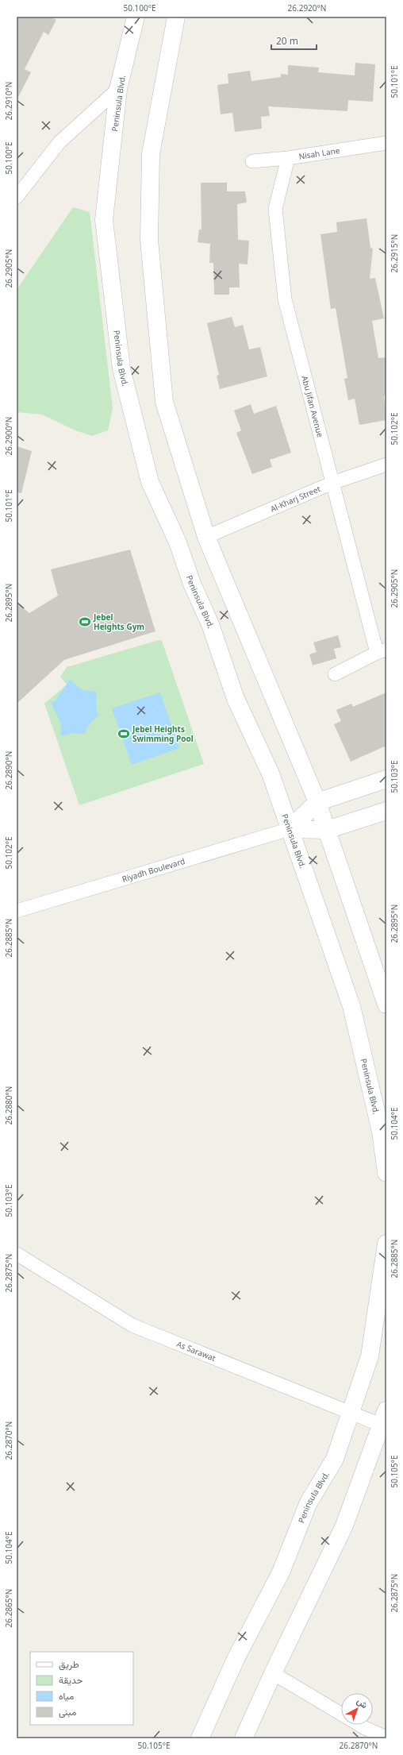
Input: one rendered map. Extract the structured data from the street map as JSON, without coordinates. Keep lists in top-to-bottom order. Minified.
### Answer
{"streets":{"main road":["Peninsula Blvd.","Riyadh Boulevard"],"street":["Nisah Lane","Abu Jifan Avenue","Al-Kharj Street","As Sarawat"]},"crossings":[["Peninsula Blvd.","Riyadh Boulevard"],["Peninsula Blvd.","As Sarawat"],["Nisah Lane","Abu Jifan Avenue"],["Abu Jifan Avenue","Al-Kharj Street"]],"places":{"sports":["Jebel Heights Gym","Jebel Heights Swimming Pool"]},"legend":["طريق","حديقة","مياه","مبنى"],"scale_bar":"20 m","north":"top right","coordinates":["50.100°E","26.2920°N","50.101°E","26.2910°N","26.2915°N","26.2905°N","50.102°E","26.2900°N","26.2895°N","26.2890°N","50.103°E","26.2885°N","26.2880°N","50.104°E","26.2875°N","26.2870°N","50.105°E","26.2865°N"]}
